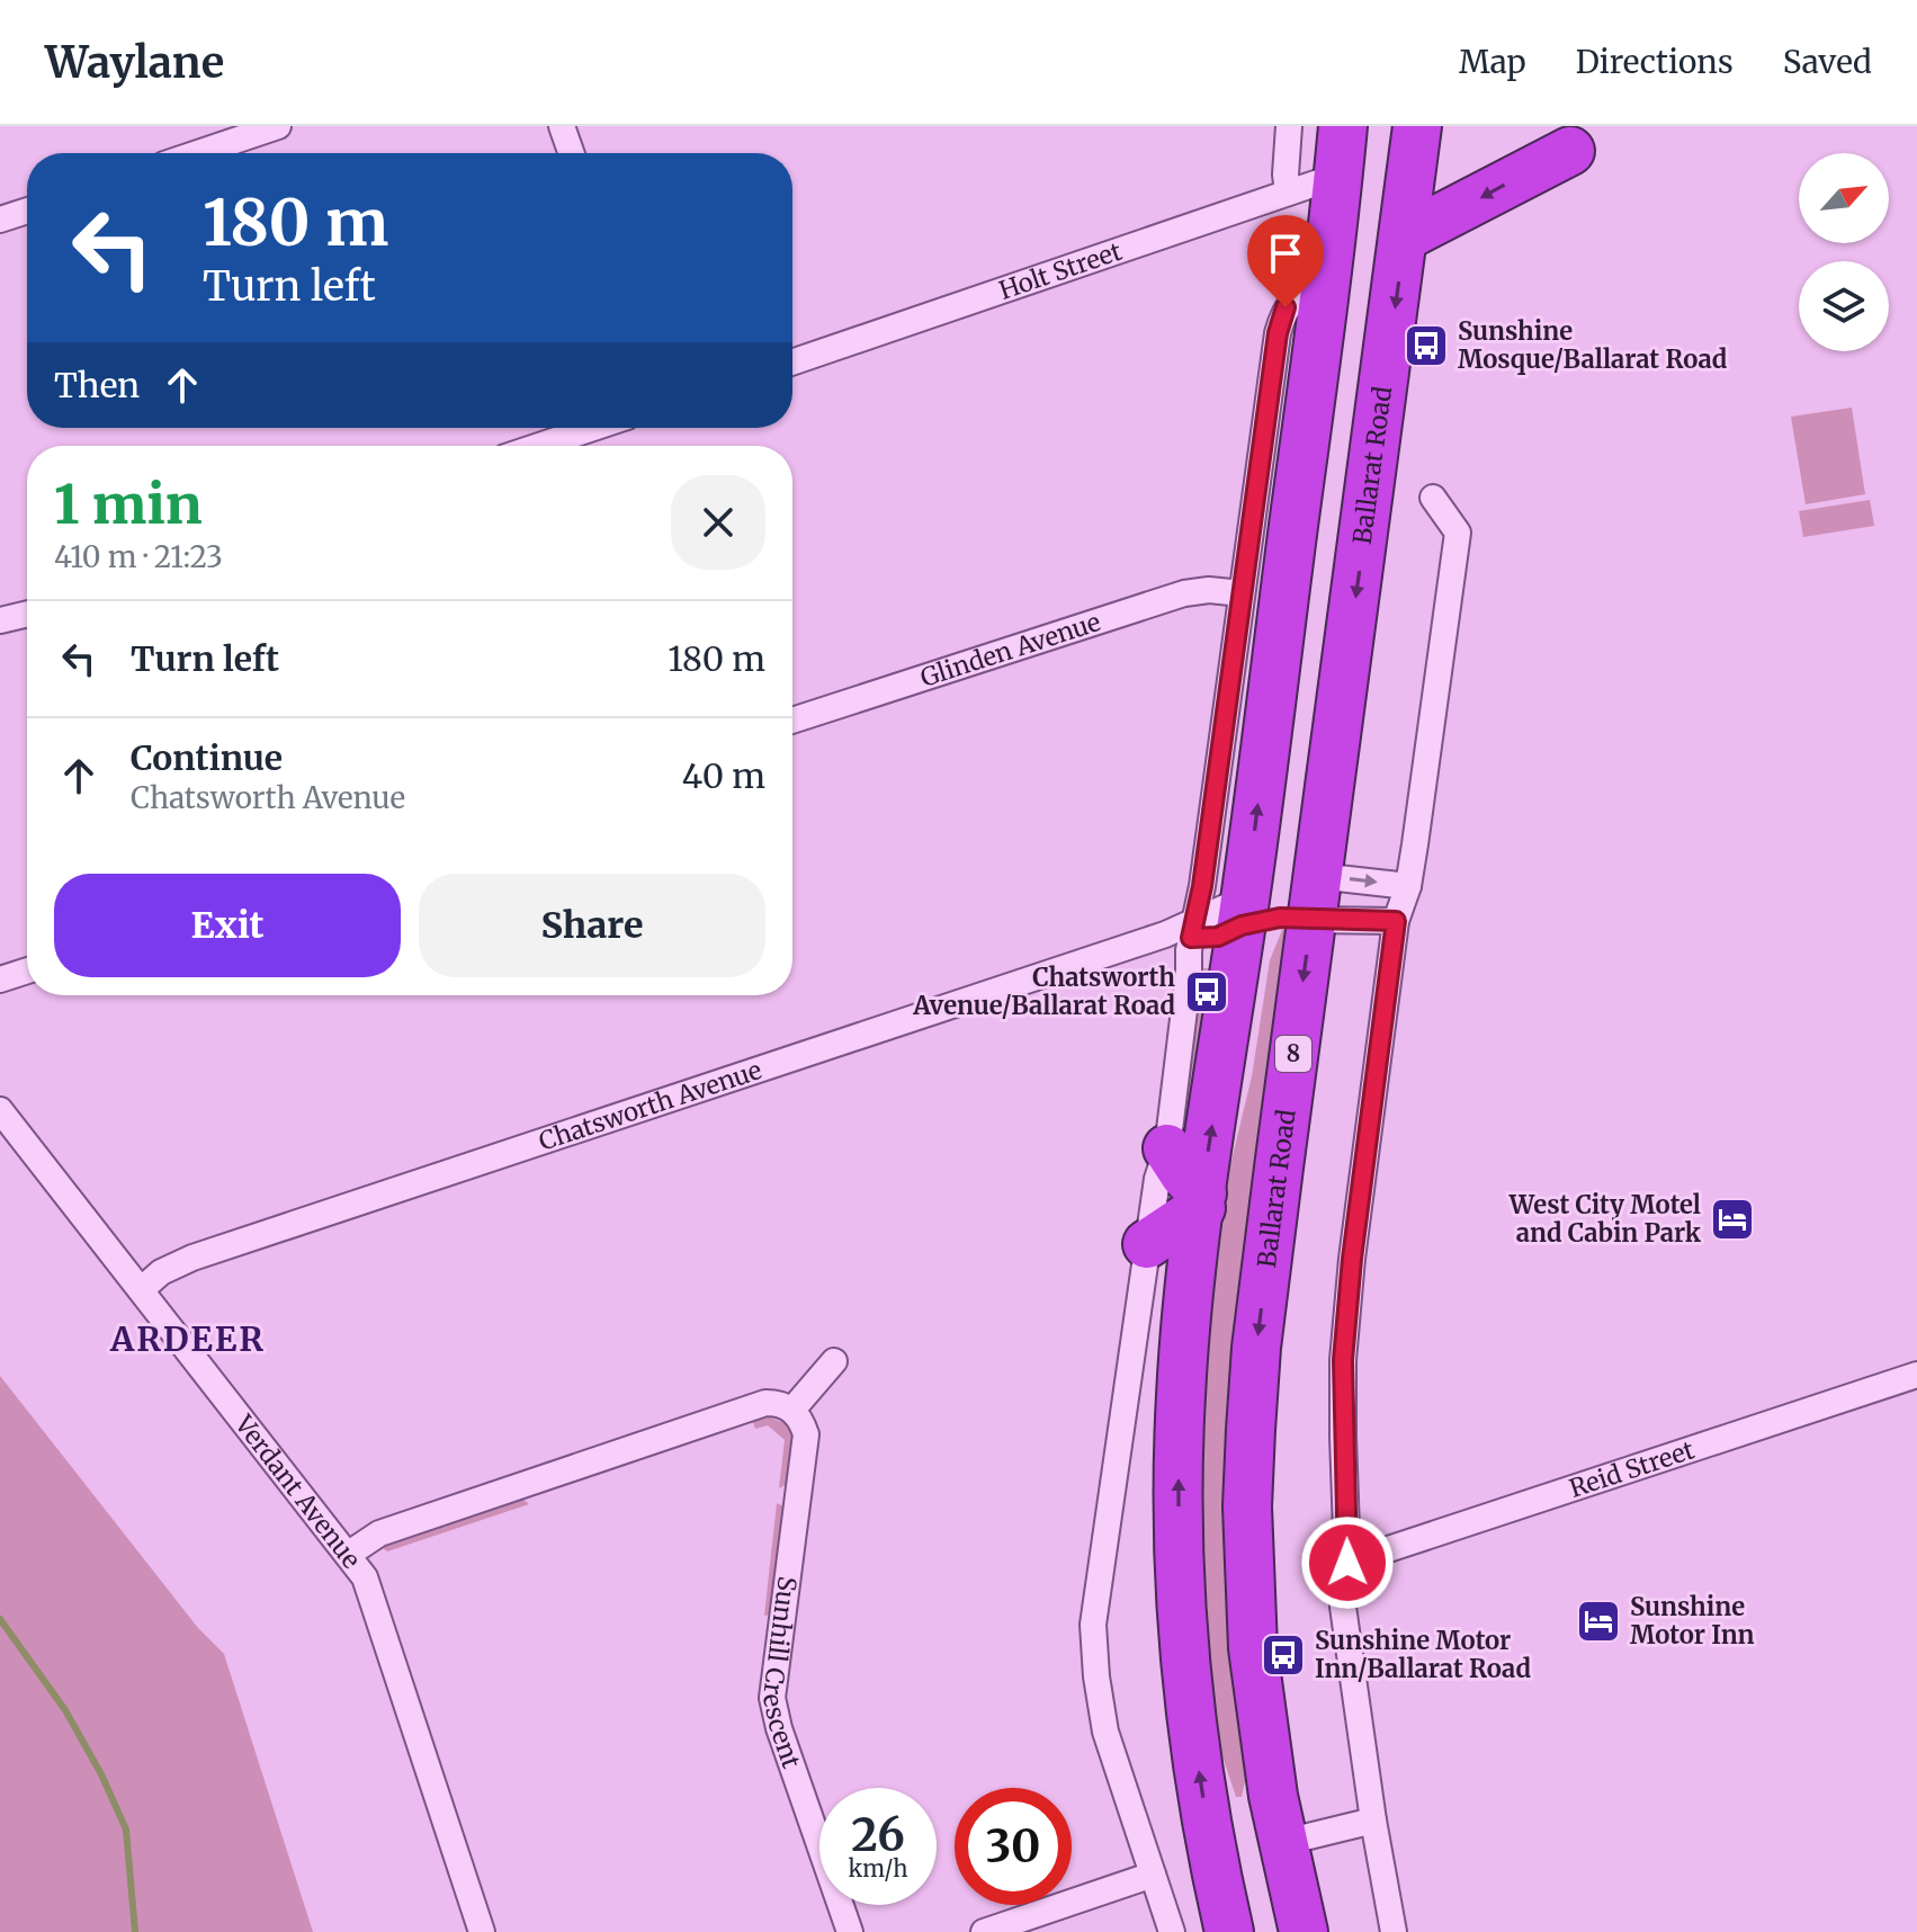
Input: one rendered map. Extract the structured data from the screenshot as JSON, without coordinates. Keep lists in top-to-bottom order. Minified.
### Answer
{"streets":{"highway":["Ballarat Road","8"],"street":["Holt Street","Glinden Avenue","Chatsworth Avenue","Reid Street","Verdant Avenue","Sunhill Crescent"]},"crossings":[["Chatsworth Avenue","Verdant Avenue"]],"districts":["ARDEER"],"places":{"bus stop":["Sunshine Mosque/Ballarat Road","Chatsworth Avenue/Ballarat Road","Sunshine Motor Inn/Ballarat Road"],"hotel":["West City Motel and Cabin Park","Sunshine Motor Inn"]},"north":"top right","page":{"header":"Waylane","nav":["Map","Directions","Saved"],"turn":["180 m","Turn left"],"then":"Then","heading":["1 min","410 m · 21:23"],"list":[{"name":"Turn left","value":"180 m"},{"name":"Continue","note":"Chatsworth Avenue","value":"40 m"}],"buttons":["Exit","Share"],"speed":"26 km/h","limit":"30"}}
